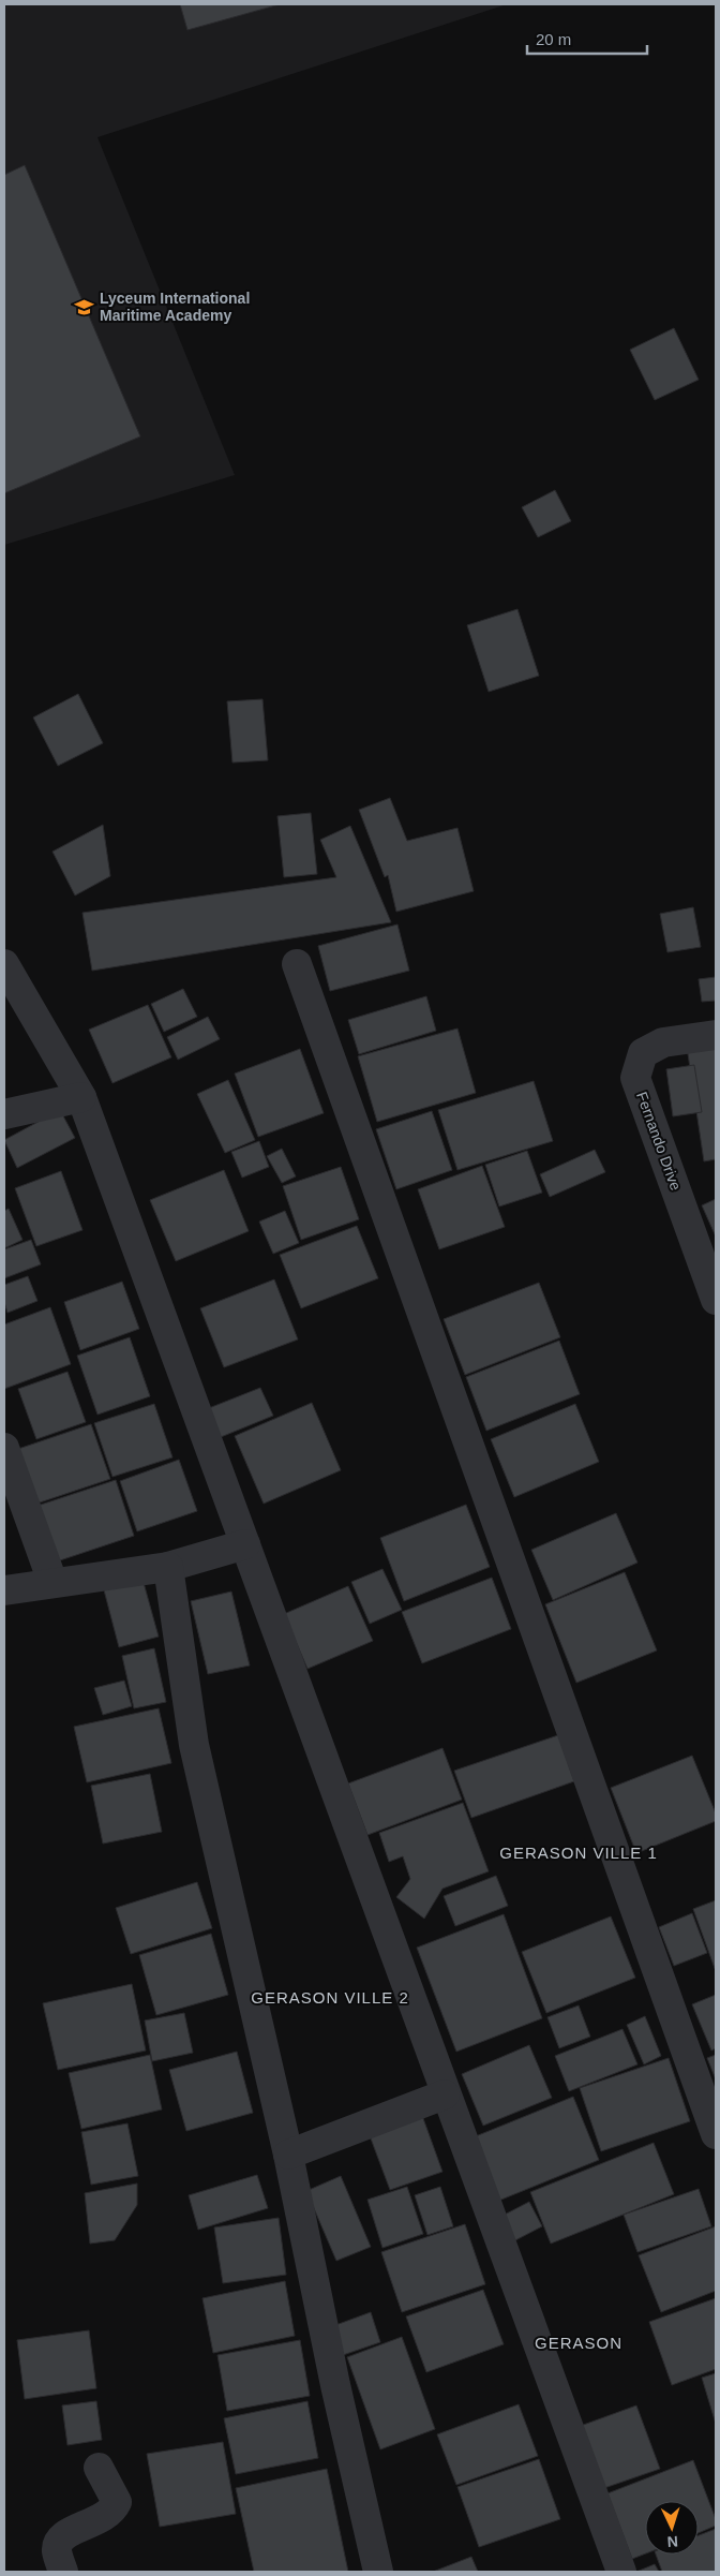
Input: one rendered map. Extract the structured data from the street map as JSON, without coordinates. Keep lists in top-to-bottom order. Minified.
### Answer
{"streets":{"street":["Fernando Drive"]},"districts":["GERASON VILLE 1","GERASON VILLE 2","GERASON"],"places":{"school or university":["Lyceum International Maritime Academy"]},"scale_bar":"20 m","north":"bottom"}
